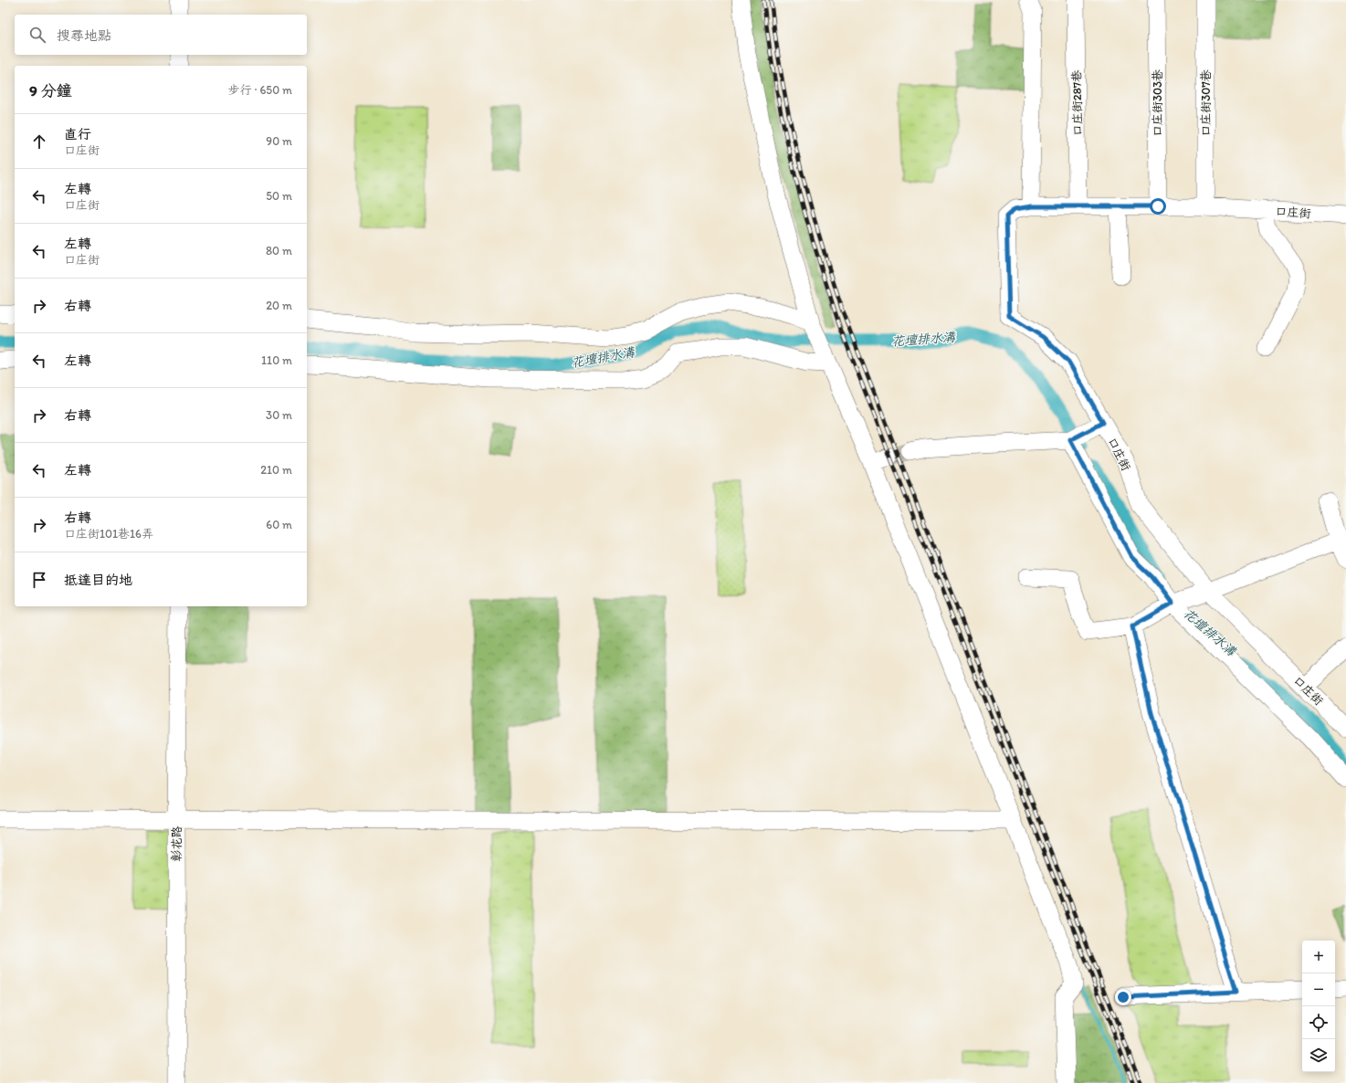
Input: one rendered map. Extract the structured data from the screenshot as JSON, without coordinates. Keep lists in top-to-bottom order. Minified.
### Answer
{"streets":{"street":["口庄街287巷","口庄街303巷","口庄街307巷","口庄街","彰花路"]},"crossings":[["口庄街287巷","口庄街"],["口庄街303巷","口庄街"],["口庄街307巷","口庄街"]],"water":["花壇排水溝"],"page":{"search":"搜尋地點","heading":["9 分鐘","步行 · 650 m"],"list":[["直行","口庄街","90 m"],["左轉","口庄街","50 m"],["左轉","口庄街","80 m"],["右轉","20 m"],["左轉","110 m"],["右轉","30 m"],["左轉","210 m"],["右轉","口庄街101巷16弄","60 m"],"抵達目的地"],"map_buttons":["+","−"]}}
